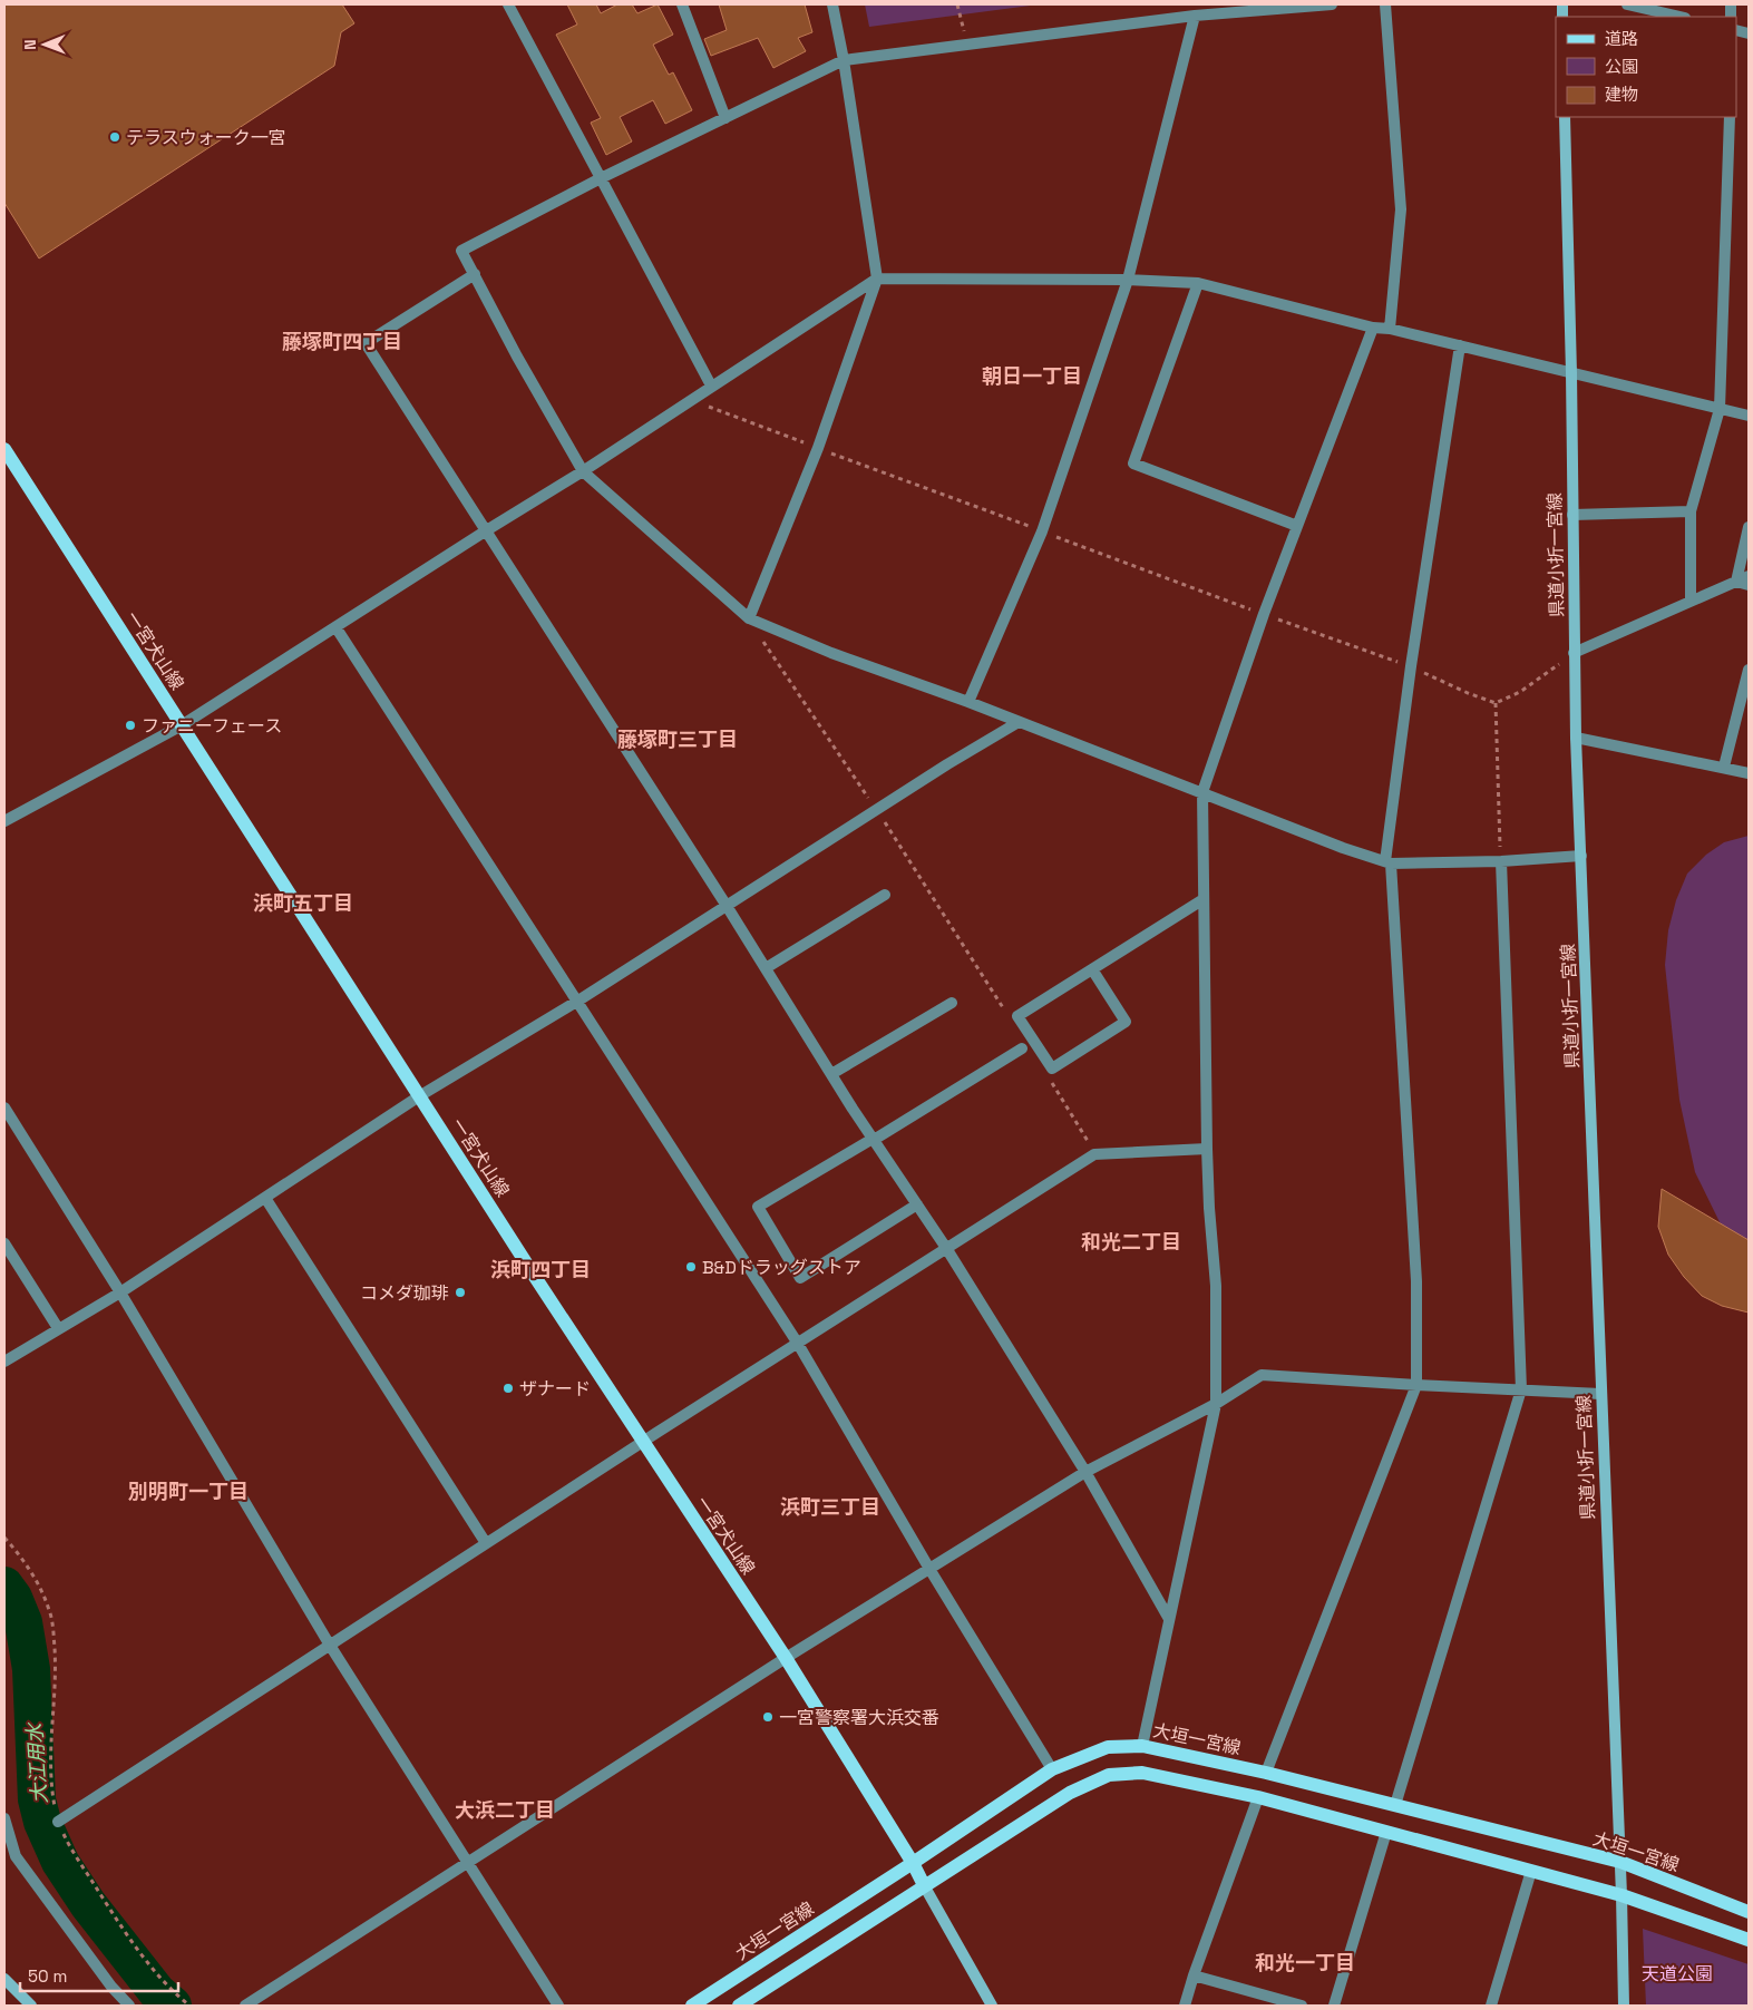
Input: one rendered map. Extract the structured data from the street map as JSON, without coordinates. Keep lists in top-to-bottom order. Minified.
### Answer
{"streets":{"main road":["県道小折一宮線","一宮犬山線","大垣一宮線"]},"crossings":[["県道小折一宮線","大垣一宮線"],["一宮犬山線","大垣一宮線"]],"districts":["藤塚町四丁目","朝日一丁目","藤塚町三丁目","浜町五丁目","和光二丁目","浜町四丁目","別明町一丁目","浜町三丁目","大浜二丁目","和光一丁目"],"water":["大江用水"],"parks":["天道公園"],"places":["テラスウォーク一宮","ファニーフェース","B&Dドラッグストア","コメダ珈琲","ザナード","一宮警察署大浜交番"],"legend":["道路","公園","建物"],"scale_bar":"50 m","north":"left"}
